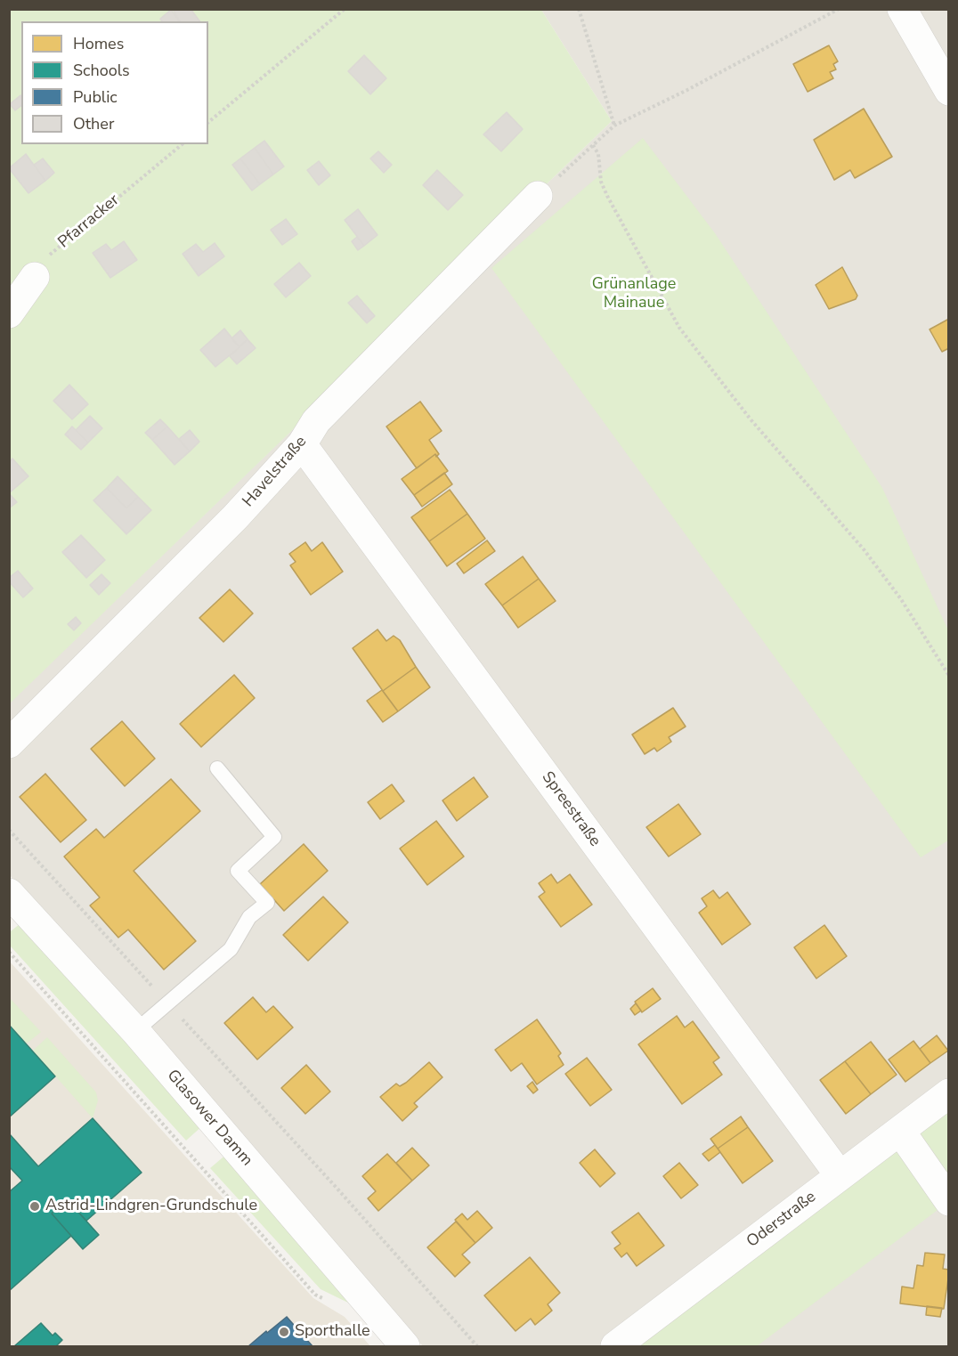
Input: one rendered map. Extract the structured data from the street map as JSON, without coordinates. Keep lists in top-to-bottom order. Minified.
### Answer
{"streets":{"street":["Havelstraße","Spreestraße","Glasower Damm","Oderstraße"],"path":["Pfarracker"]},"crossings":[["Havelstraße","Spreestraße"],["Spreestraße","Oderstraße"]],"parks":["Grünanlage Mainaue"],"places":["Astrid-Lindgren-Grundschule","Sporthalle"],"legend":["Homes","Schools","Public","Other"]}
